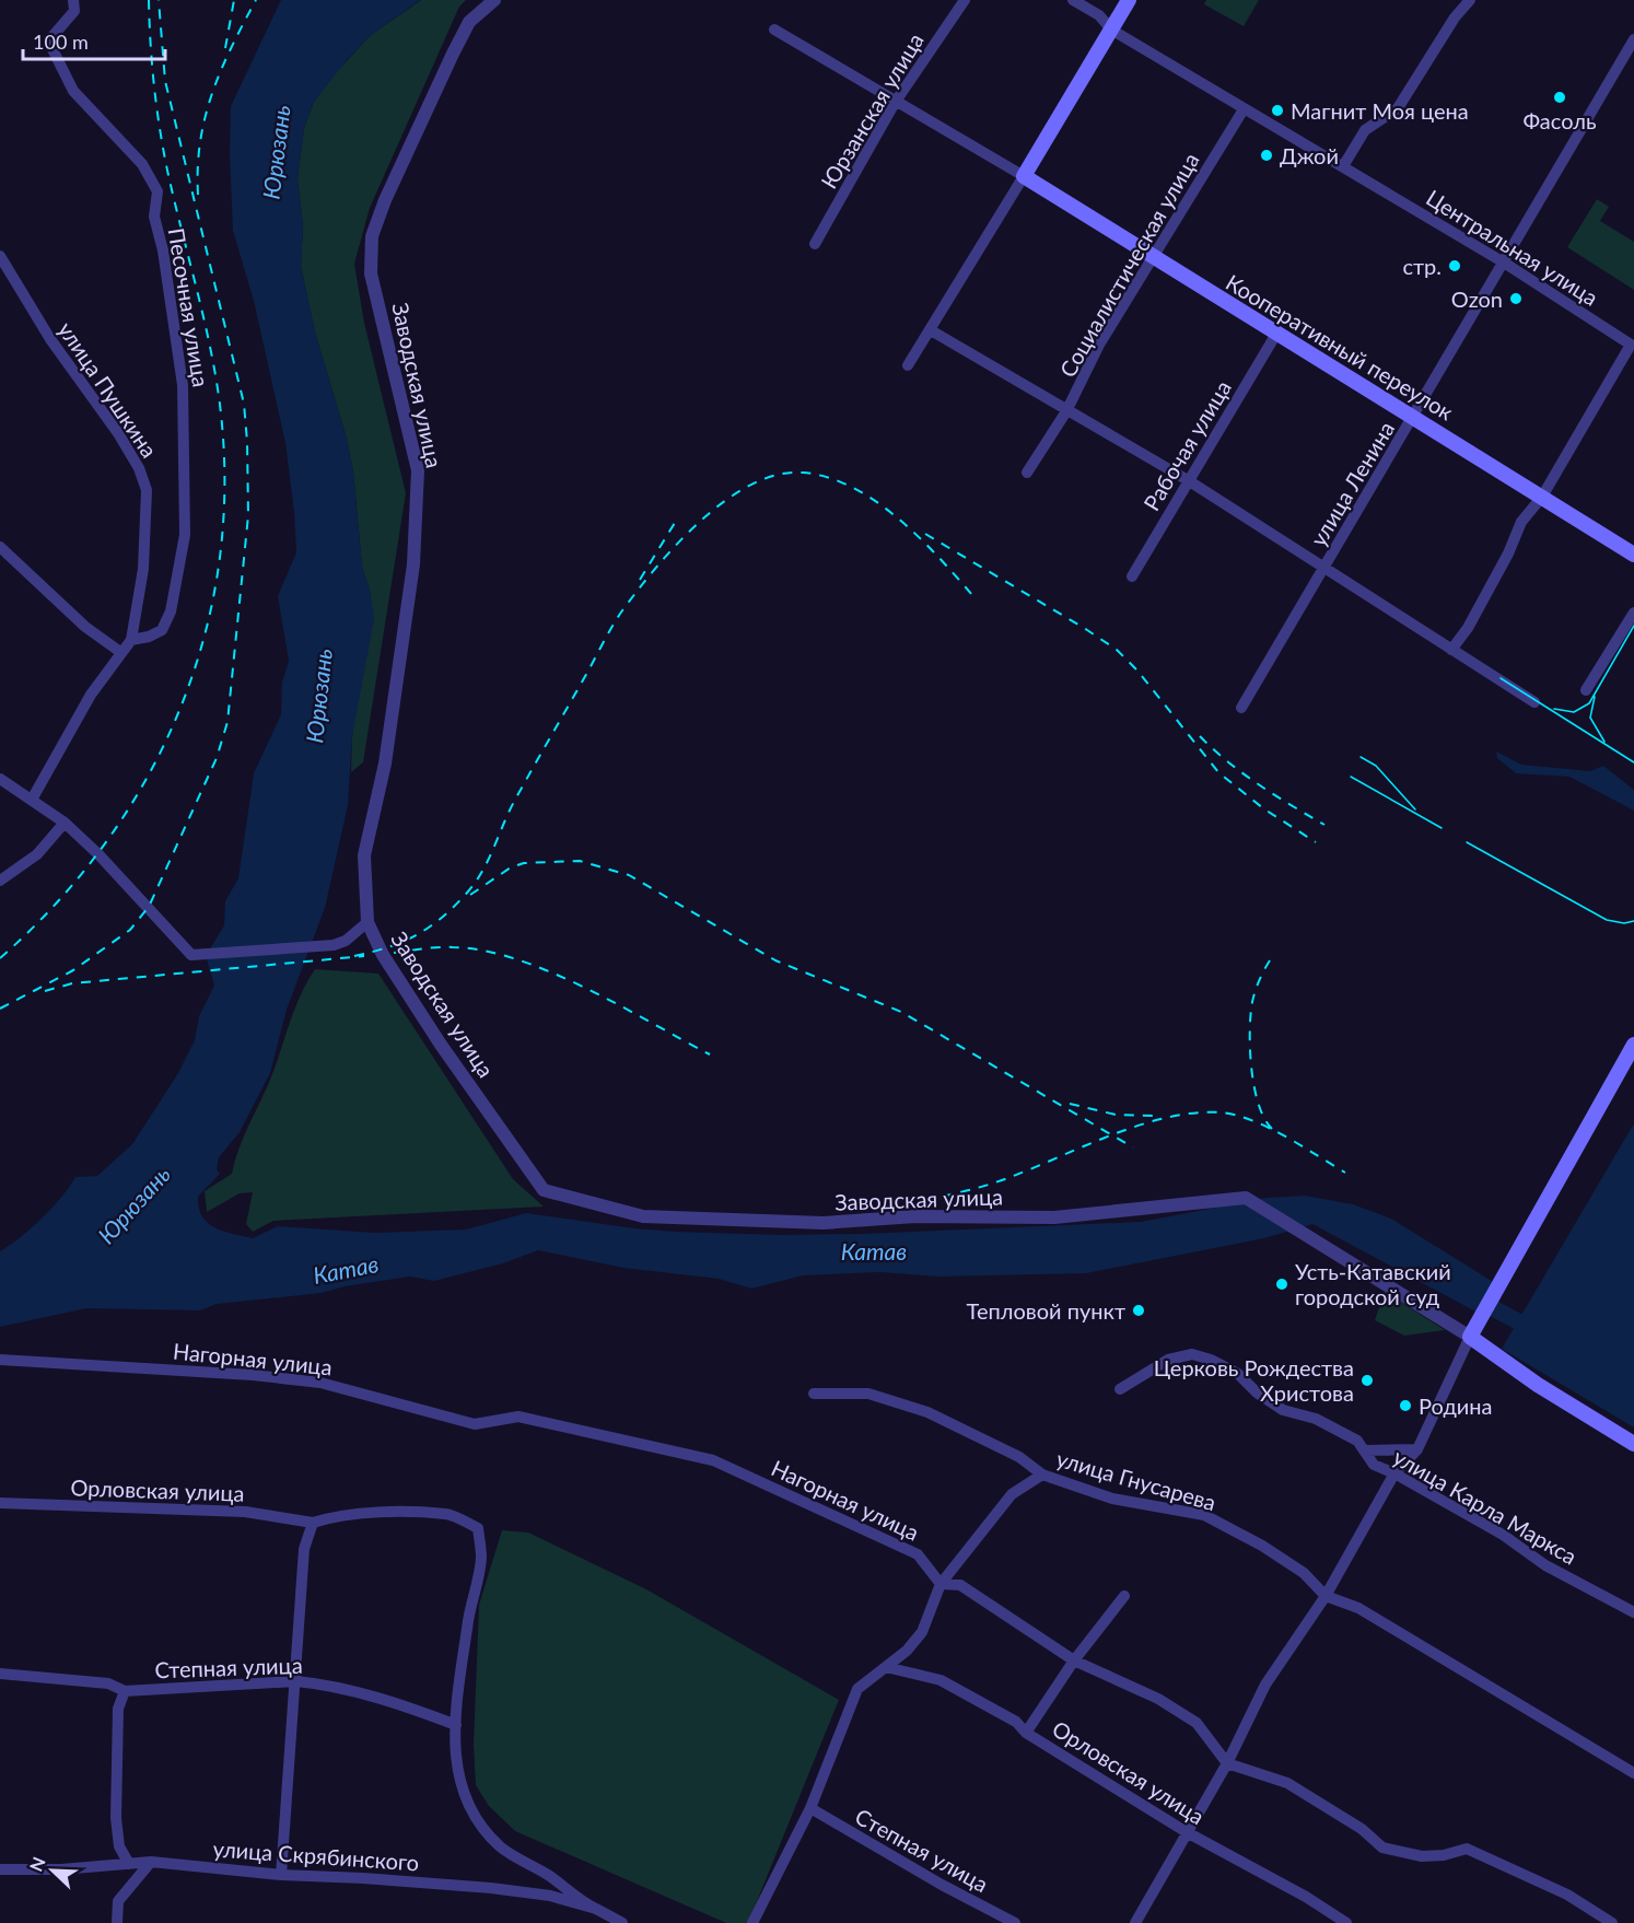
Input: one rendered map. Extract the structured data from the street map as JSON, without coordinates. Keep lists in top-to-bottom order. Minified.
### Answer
{"streets":{"main road":["Кооперативный переулок"],"street":["Юрзанская улица","Центральная улица","Социалистическая улица","Песочная улица","Заводская улица","улица Пушкина","Рабочая улица","улица Ленина","Нагорная улица","улица Гнусарева","Орловская улица","улица Карла Маркса","Степная улица","улица Скрябинского"]},"crossings":[["Центральная улица","Социалистическая улица"],["Центральная улица","Кооперативный переулок"],["Центральная улица","улица Ленина"],["Социалистическая улица","Кооперативный переулок"],["Песочная улица","улица Пушкина"],["Кооперативный переулок","Рабочая улица"],["Кооперативный переулок","улица Ленина"]],"water":["Юрюзань","Катав"],"places":["Фасоль","Магнит Моя цена","Джой","стр.","Ozon","Усть-Катавский городской суд","Тепловой пункт","Церковь Рождества Христова","Родина"],"scale_bar":"100 m","north":"top left"}
